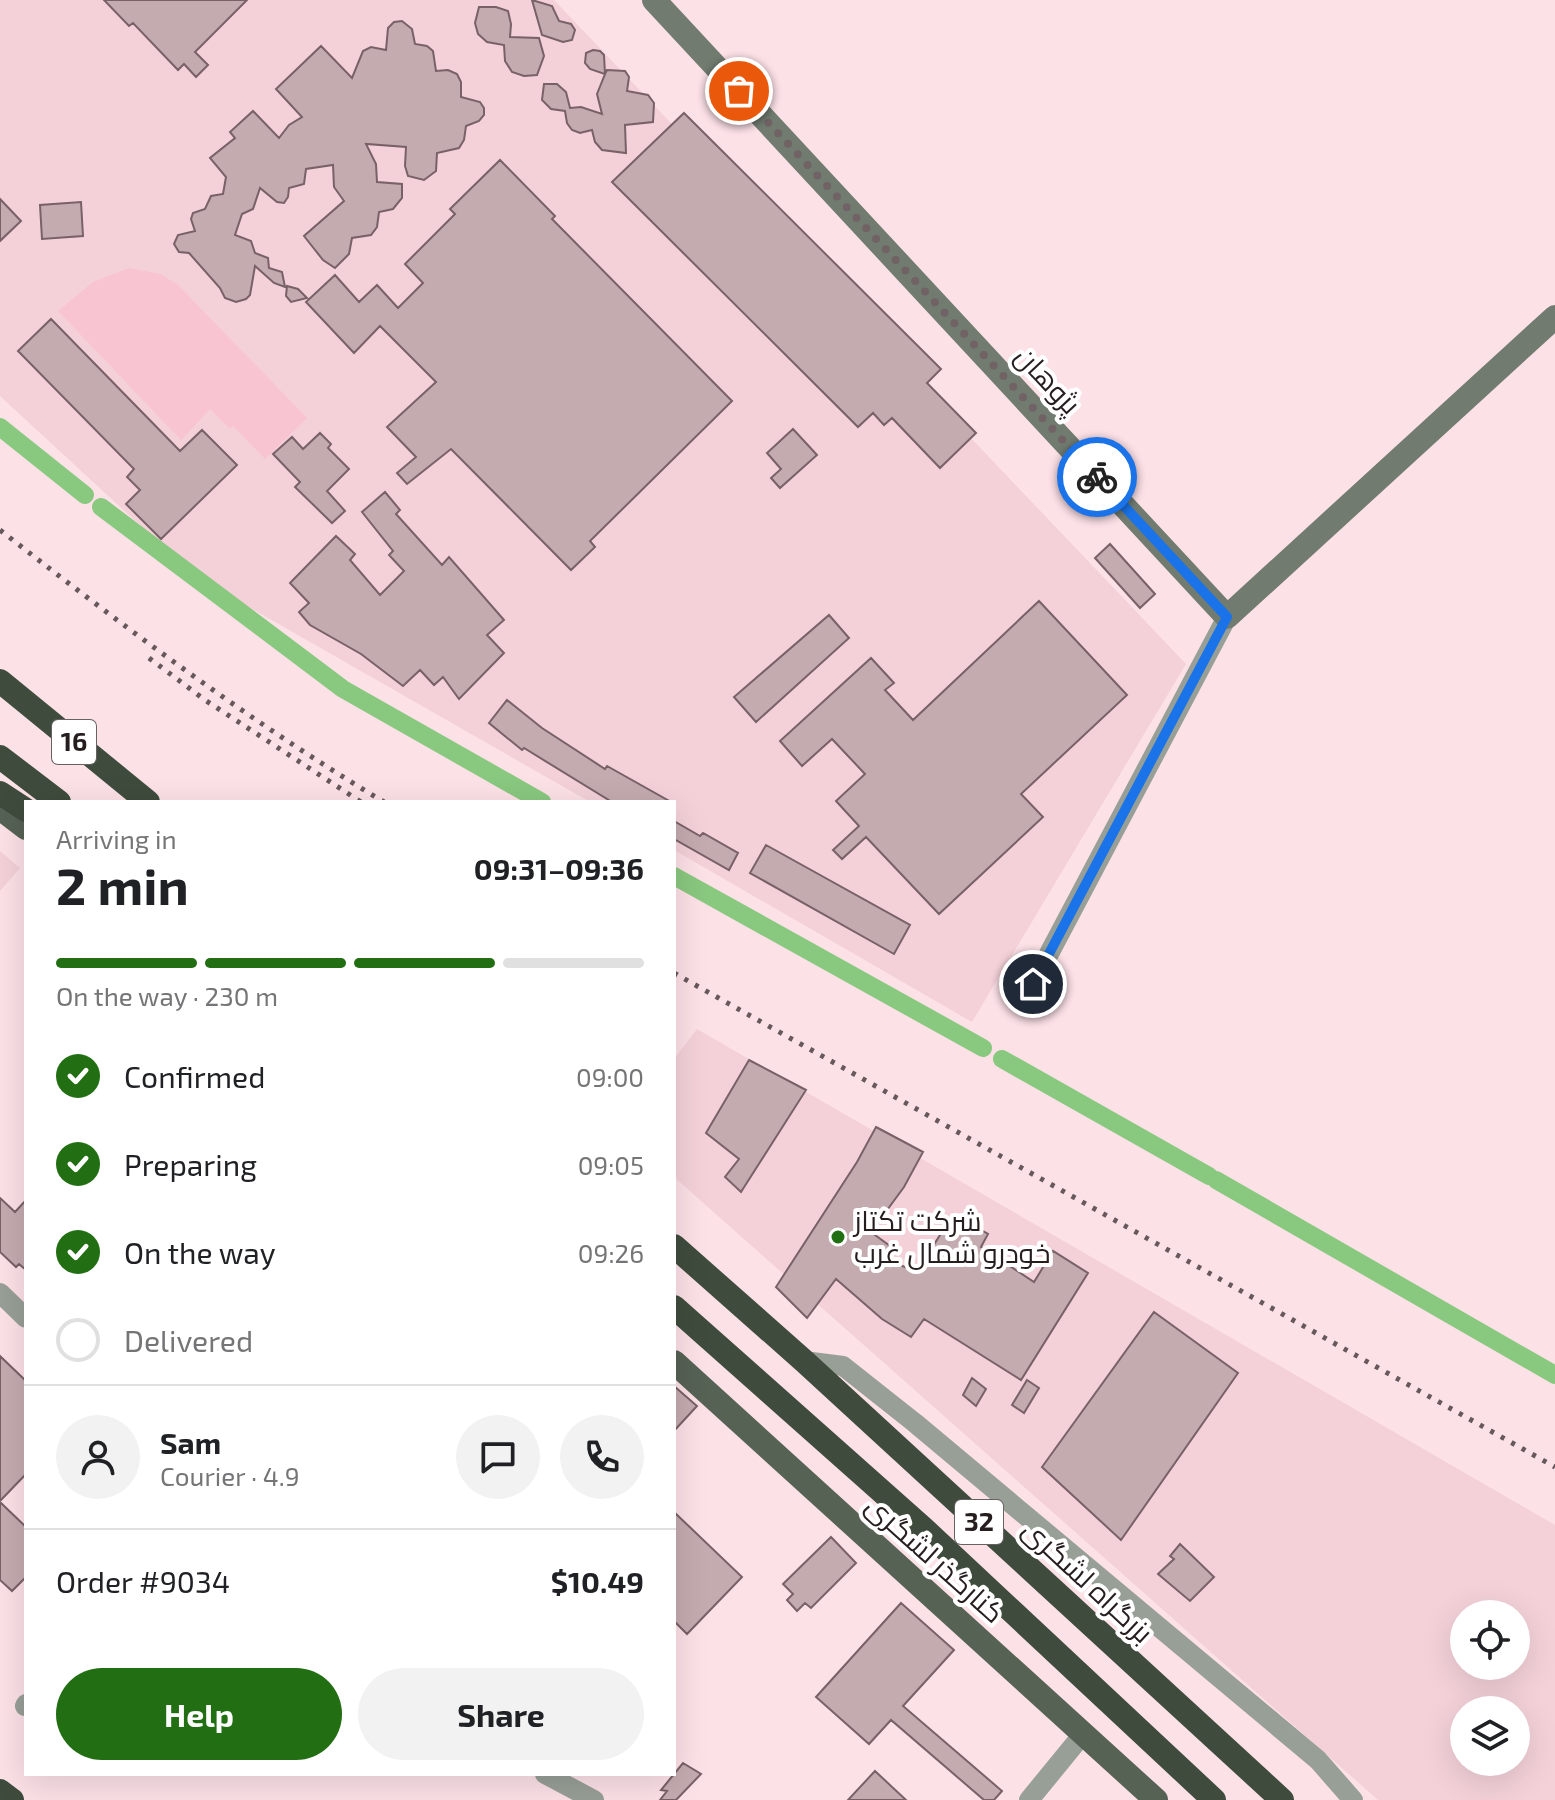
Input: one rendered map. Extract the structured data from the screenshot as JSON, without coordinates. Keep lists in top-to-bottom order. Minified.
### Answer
{"streets":{"highway":["16","32","بزرگراه لشگری"],"main road":["پژوهان","کنارگذر لشگری"]},"places":["شرکت تکتاز خودرو شمال غرب"],"page":{"heading":["2 min","Arriving in","09:31–09:36"],"panel":["Sam","Courier · 4.9","Order #9034","$10.49"],"bar":"On the way · 230 m","list":[["Confirmed","09:00"],["Preparing","09:05"],["On the way","09:26"],"Delivered"],"buttons":["Help","Share"]}}
